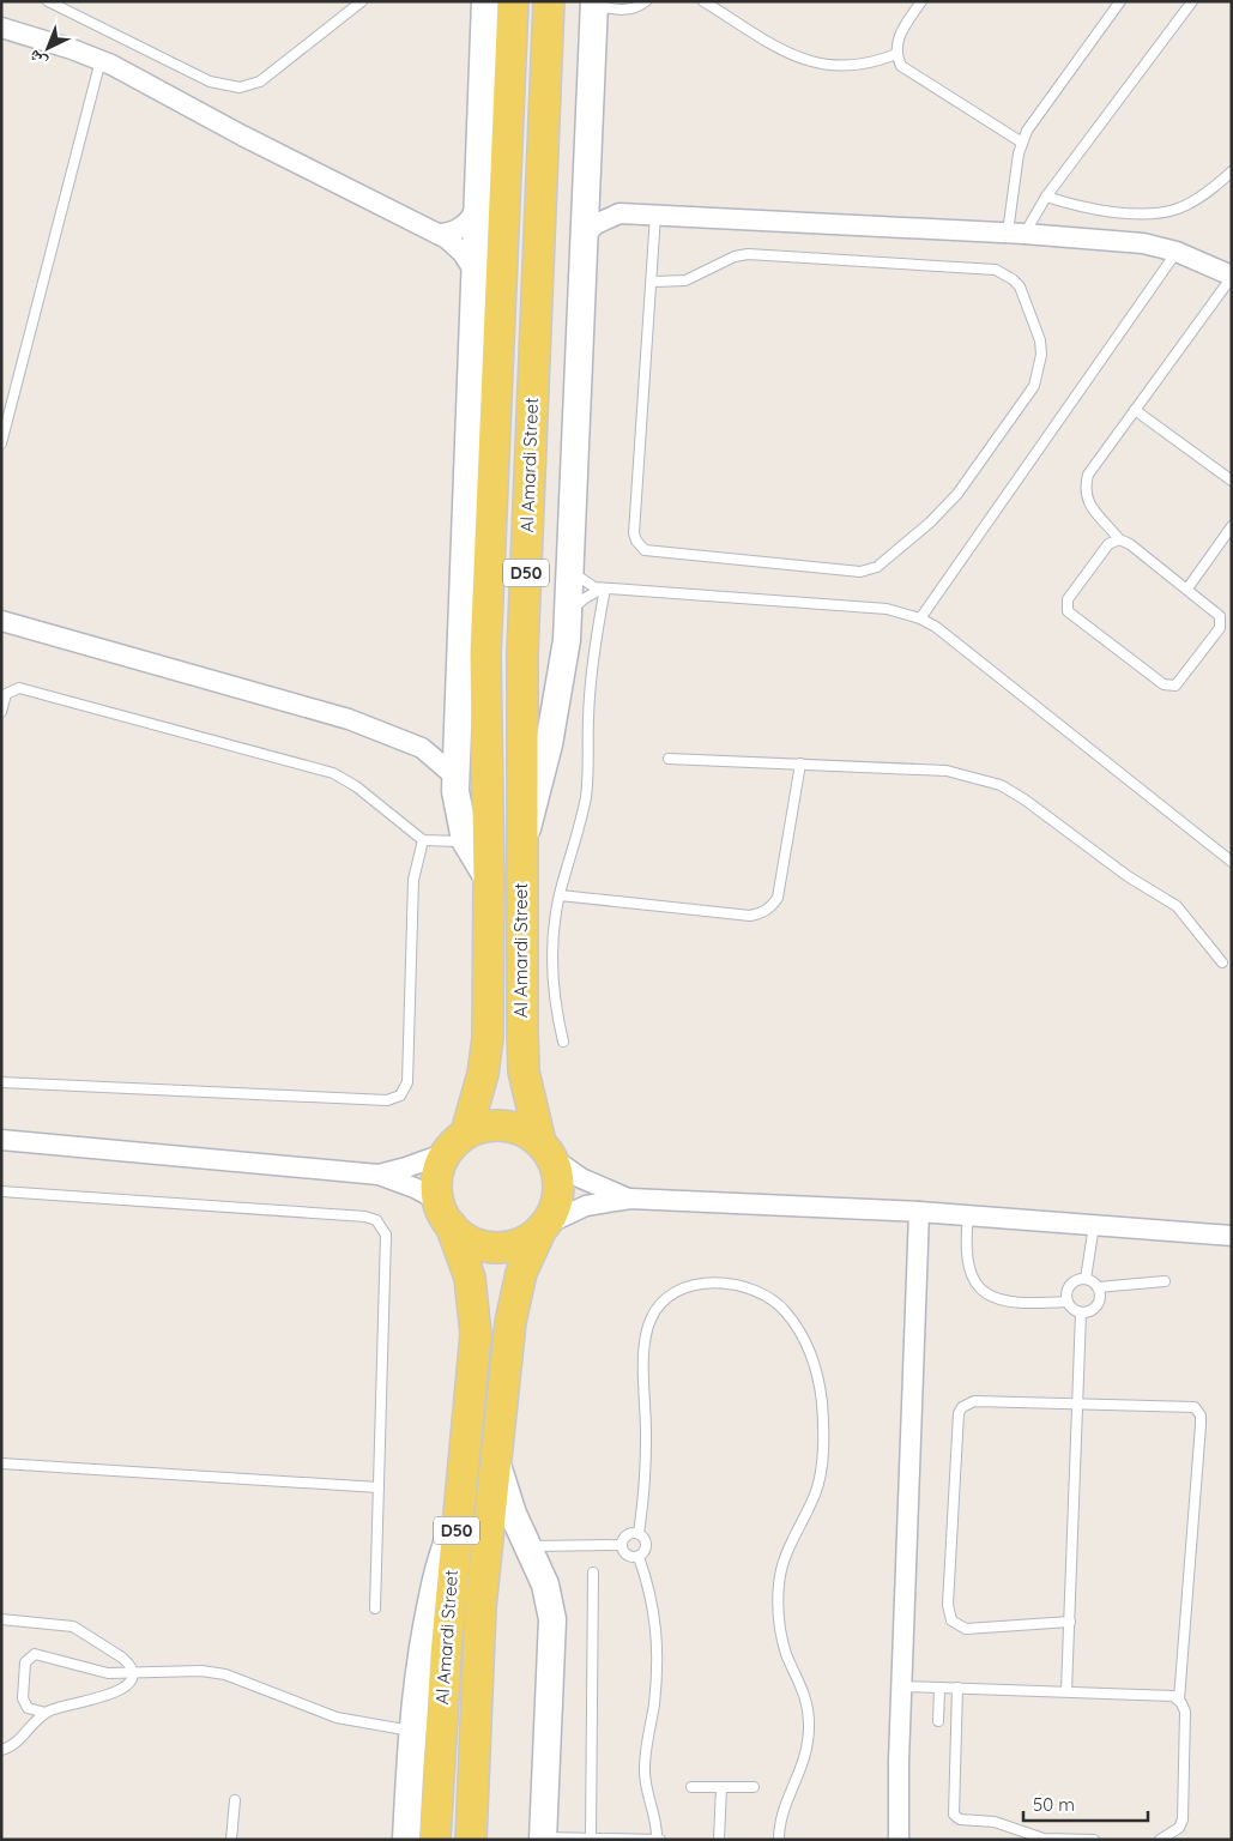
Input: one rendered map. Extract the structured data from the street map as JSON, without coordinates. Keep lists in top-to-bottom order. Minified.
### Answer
{"streets":{"main road":["Al Amardi Street","D50"]},"scale_bar":"50 m","north":"bottom left"}
